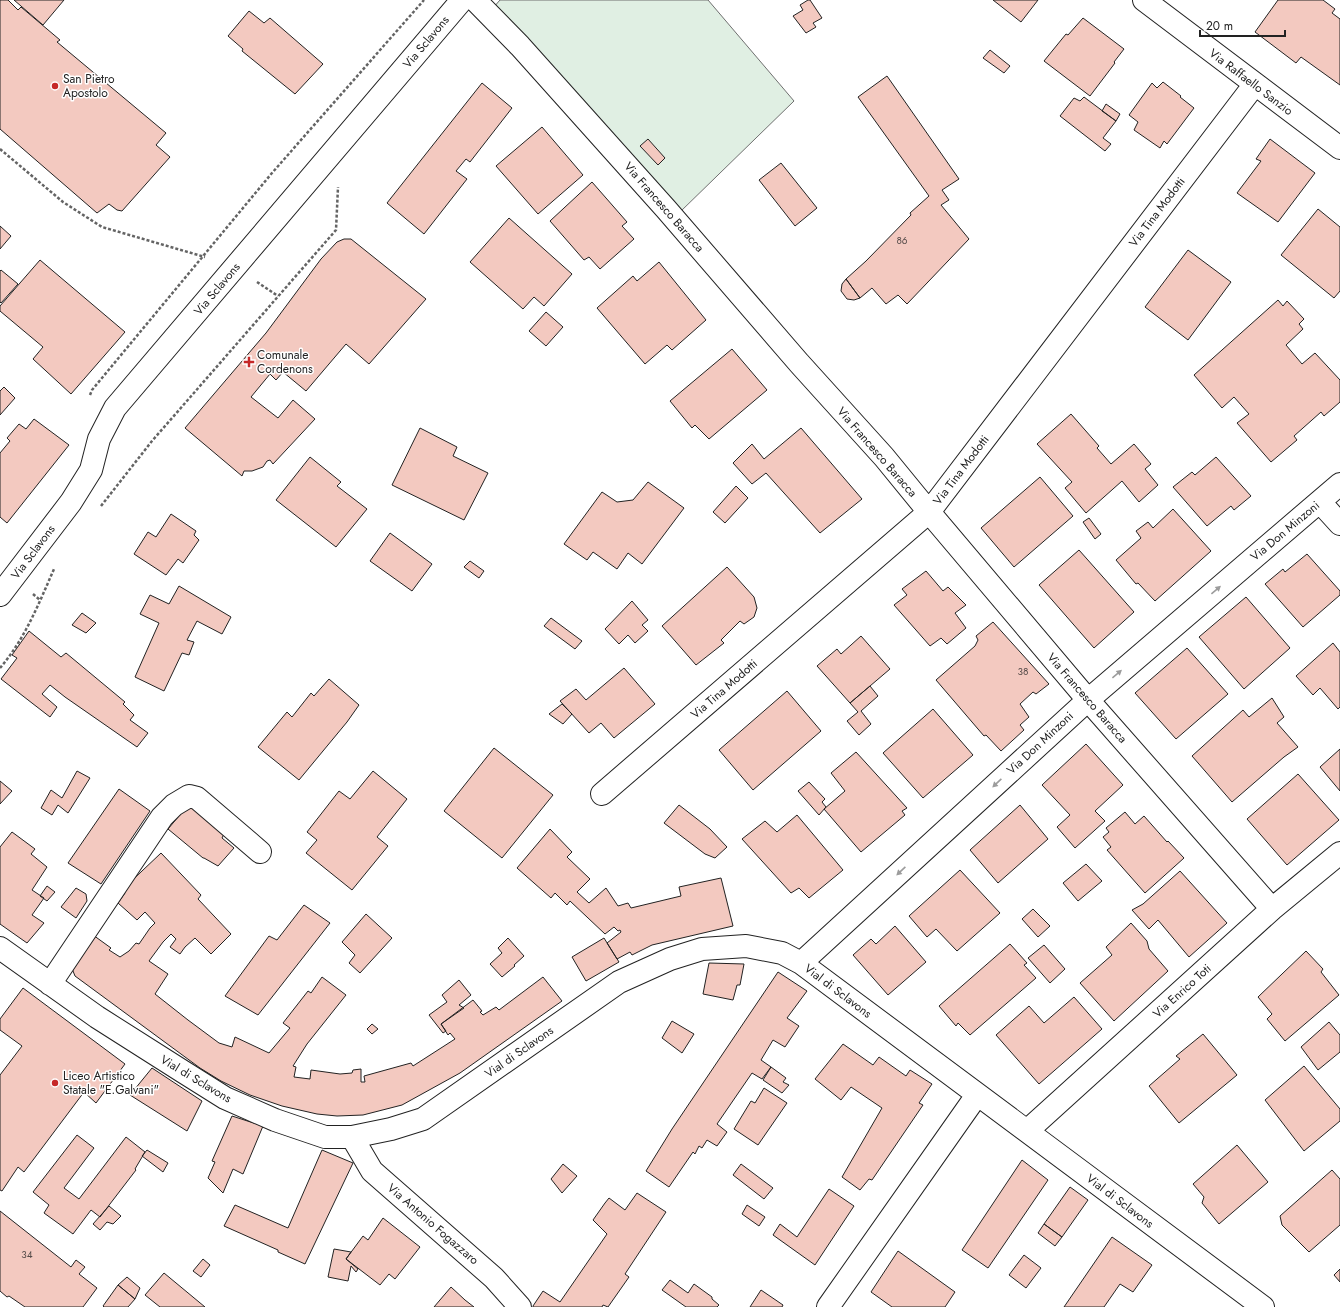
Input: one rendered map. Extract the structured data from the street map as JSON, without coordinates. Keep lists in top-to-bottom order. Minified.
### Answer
{"streets":{"street":["Via Sclavons","Via Raffaello Sanzio","Via Francesco Baracca","Via Tina Modotti","Via Don Minzoni","Vial di Sclavons","Via Enrico Toti","Via Antonio Fogazzaro"]},"crossings":[["Via Raffaello Sanzio","Via Tina Modotti"],["Via Francesco Baracca","Via Tina Modotti"],["Via Francesco Baracca","Via Don Minzoni"],["Via Francesco Baracca","Via Enrico Toti"],["Via Don Minzoni","Vial di Sclavons"],["Vial di Sclavons","Via Enrico Toti"],["Vial di Sclavons","Via Antonio Fogazzaro"]],"places":{"other":["San Pietro Apostolo","Liceo Artistico Statale \"E.Galvani\""],"health":["Comunale Cordenons"]},"house_numbers":["86","38","34"],"scale_bar":"20 m"}
